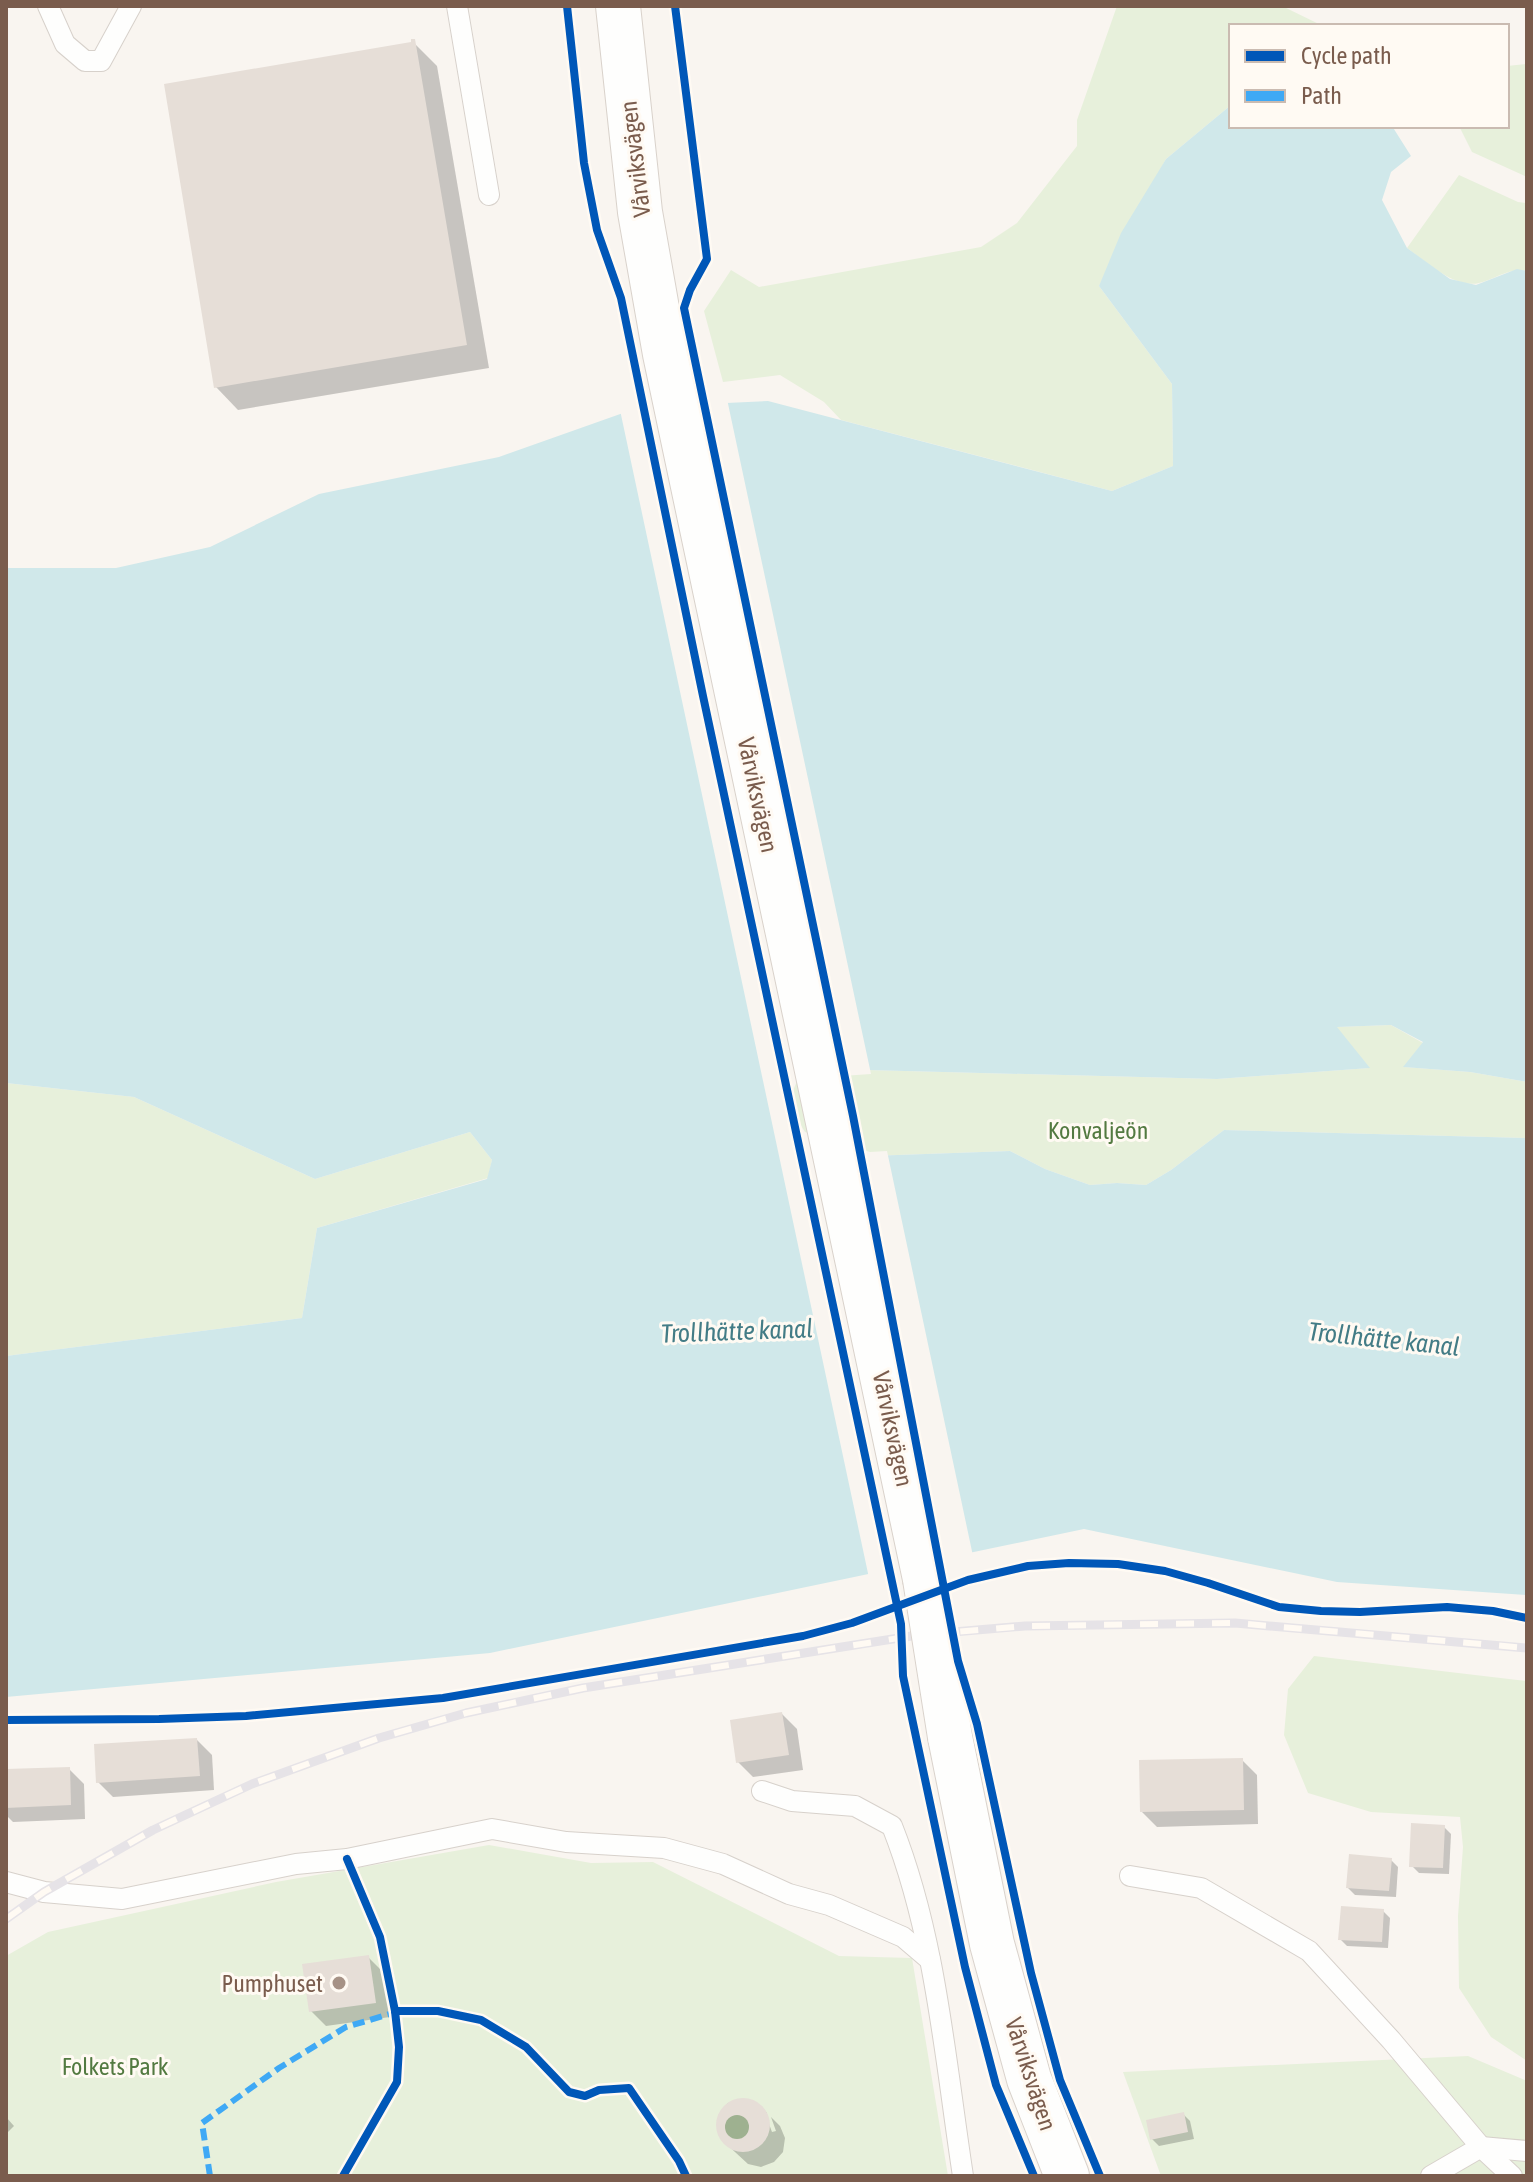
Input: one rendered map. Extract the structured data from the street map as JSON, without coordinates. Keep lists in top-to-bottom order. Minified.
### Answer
{"streets":{"street":["Vårviksvägen"]},"water":["Trollhätte kanal"],"parks":["Konvaljeön","Folkets Park"],"places":["Pumphuset"],"legend":["Cycle path","Path"]}
